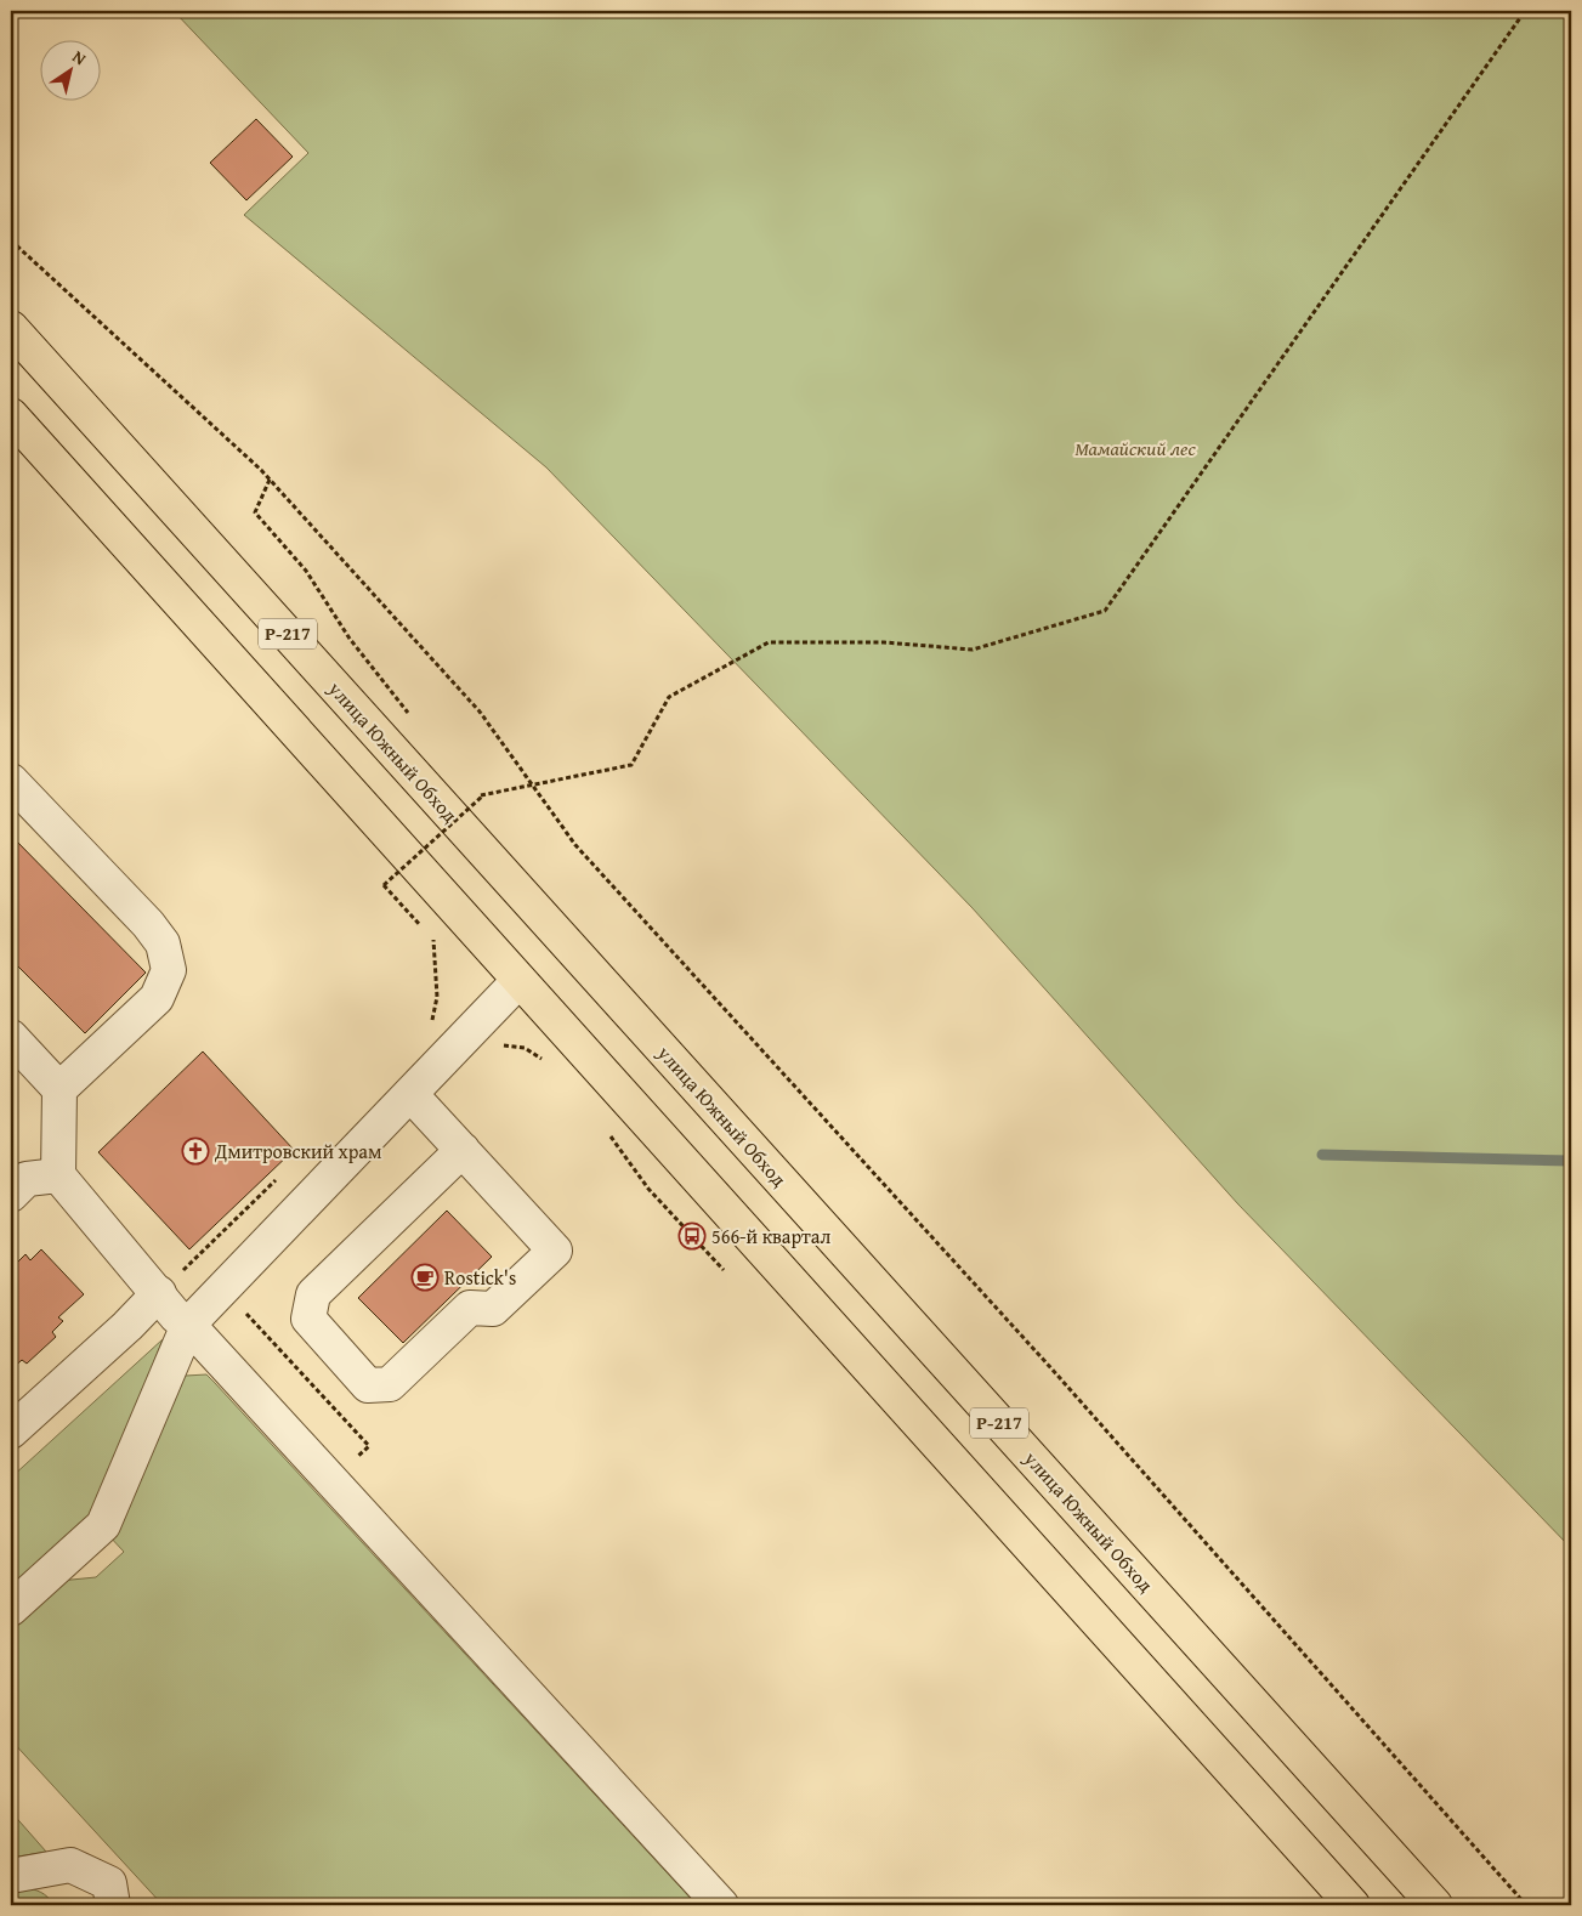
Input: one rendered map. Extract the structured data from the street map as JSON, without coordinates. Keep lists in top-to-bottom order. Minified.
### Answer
{"streets":{"main road":["Р-217","улица Южный Обход"]},"parks":["Мамайский лес"],"places":{"church":["Дмитровский храм"],"bus stop":["566-й квартал"],"cafe":["Rostick's"]},"north":"top right"}
